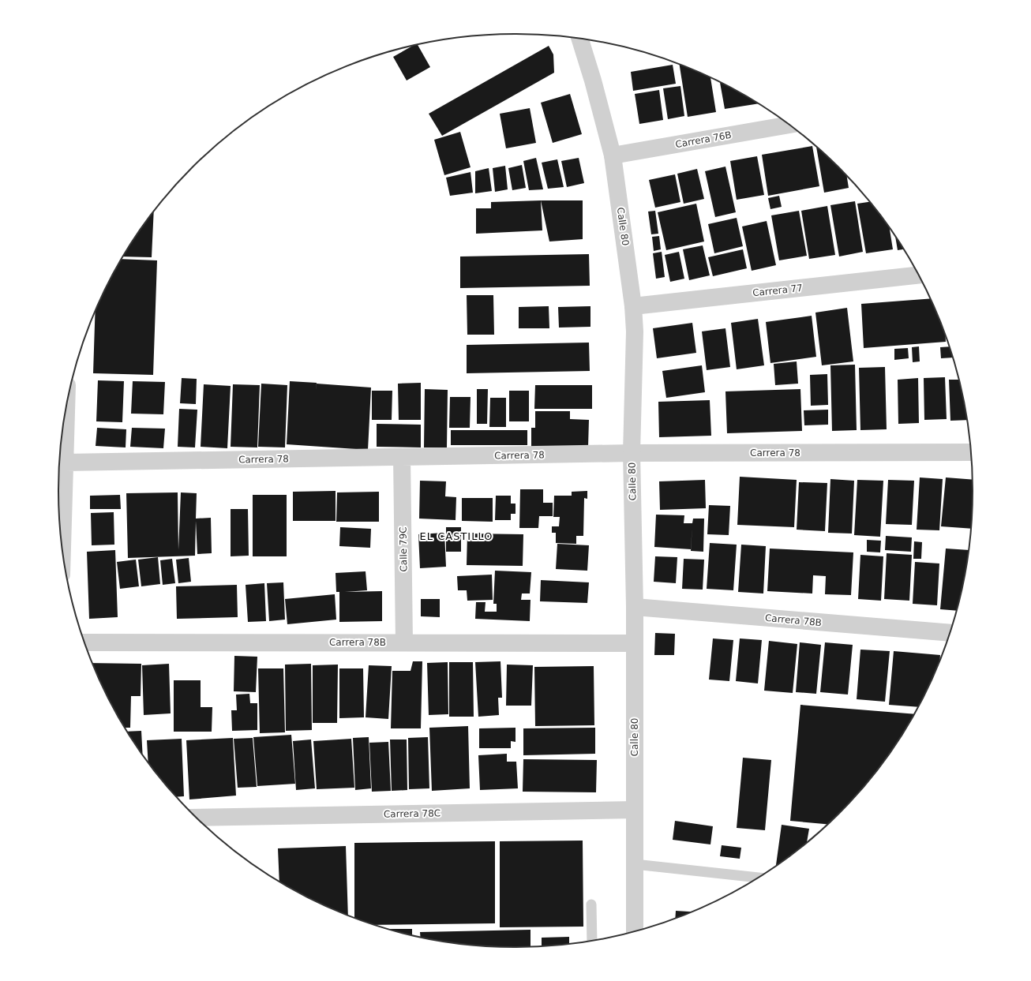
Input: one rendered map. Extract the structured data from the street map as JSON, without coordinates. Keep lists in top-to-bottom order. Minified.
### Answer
{"streets":{"street":["Carrera 76B","Calle 80","Carrera 77","Carrera 78","Calle 79C","Carrera 78B","Carrera 78C"]},"crossings":[["Carrera 76B","Calle 80"],["Calle 80","Carrera 77"],["Calle 80","Carrera 78"],["Calle 80","Carrera 78B"],["Calle 80","Carrera 78C"],["Carrera 78","Calle 79C"],["Calle 79C","Carrera 78B"]],"districts":["EL CASTILLO"]}
